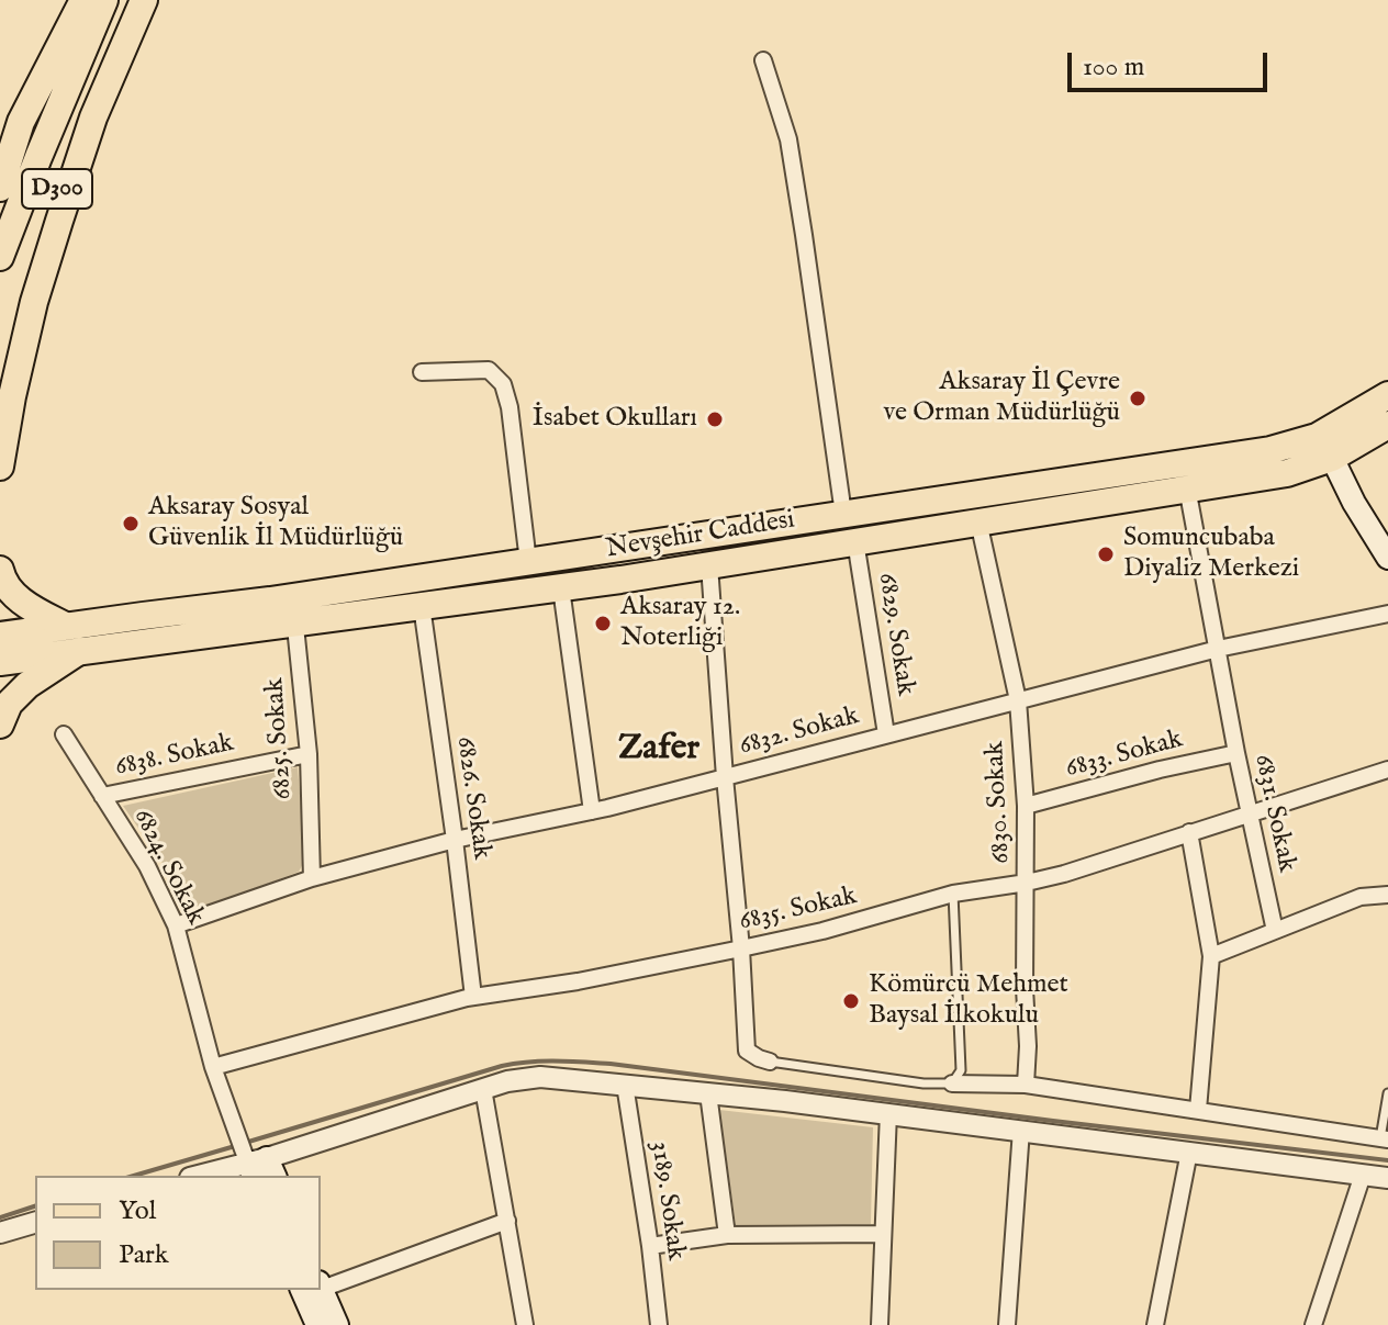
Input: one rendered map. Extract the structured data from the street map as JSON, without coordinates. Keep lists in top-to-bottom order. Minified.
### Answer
{"streets":{"main road":["D300","Nevşehir Caddesi"],"street":["6829. Sokak","6832. Sokak","6825. Sokak","6833. Sokak","6838. Sokak","6826. Sokak","6830. Sokak","6831. Sokak","6824. Sokak","6835. Sokak","3189. Sokak"]},"crossings":[["Nevşehir Caddesi","6829. Sokak"],["Nevşehir Caddesi","6825. Sokak"],["Nevşehir Caddesi","6826. Sokak"],["Nevşehir Caddesi","6830. Sokak"],["Nevşehir Caddesi","6831. Sokak"],["6829. Sokak","6832. Sokak"],["6832. Sokak","6825. Sokak"],["6832. Sokak","6826. Sokak"],["6832. Sokak","6830. Sokak"],["6832. Sokak","6831. Sokak"],["6832. Sokak","6824. Sokak"],["6825. Sokak","6838. Sokak"],["6833. Sokak","6830. Sokak"],["6833. Sokak","6831. Sokak"],["6838. Sokak","6824. Sokak"],["6826. Sokak","6835. Sokak"],["6830. Sokak","6835. Sokak"],["6831. Sokak","6835. Sokak"],["6824. Sokak","6835. Sokak"]],"districts":["Zafer"],"places":["Aksaray İl Çevre ve Orman Müdürlüğü","İsabet Okulları","Aksaray Sosyal Güvenlik İl Müdürlüğü","Somuncubaba Diyaliz Merkezi","Aksaray 12. Noterliği","Kömürcü Mehmet Baysal İlkokulu"],"legend":["Yol","Park"],"scale_bar":"100 m"}
